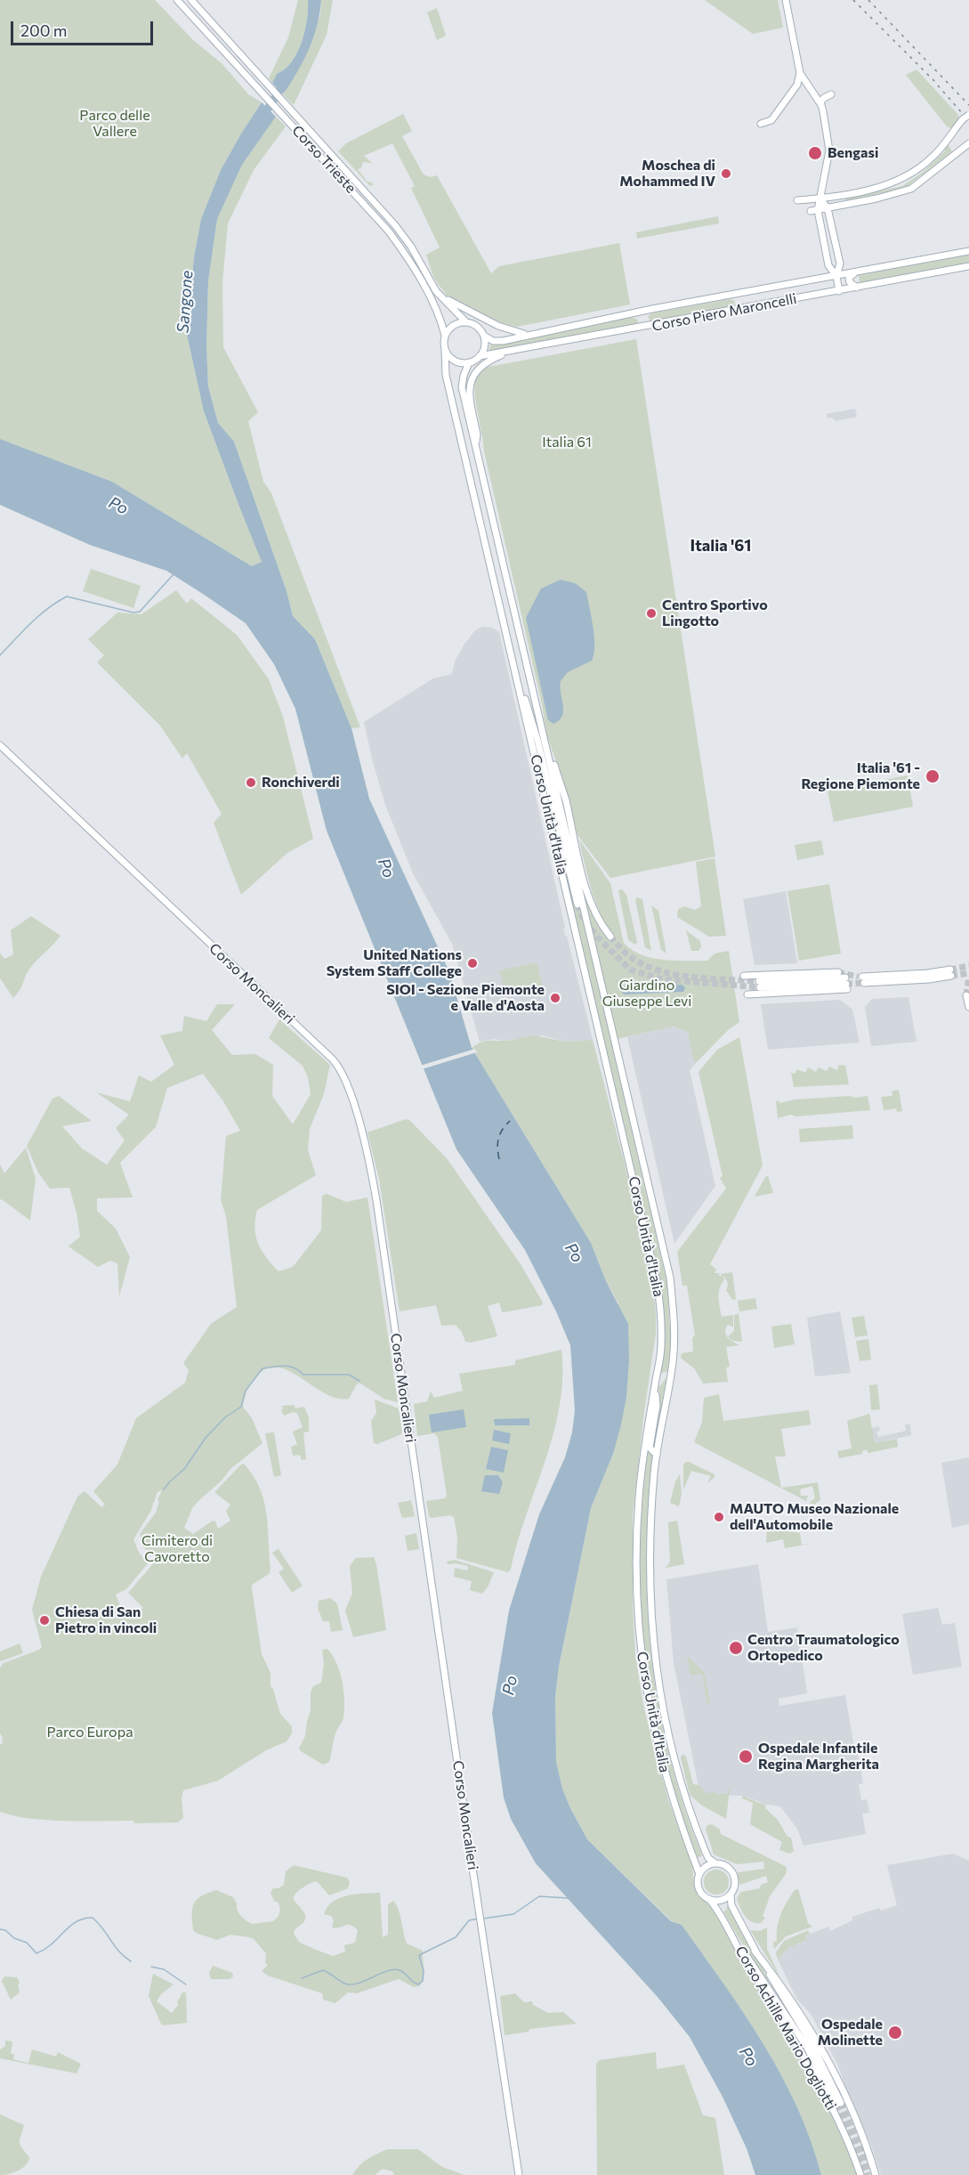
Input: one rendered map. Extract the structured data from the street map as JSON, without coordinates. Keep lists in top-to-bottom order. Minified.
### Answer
{"streets":{"main road":["Corso Trieste","Corso Piero Maroncelli","Corso Unità d'Italia","Corso Moncalieri","Corso Achille Mario Dogliotti"]},"crossings":[["Corso Trieste","Corso Piero Maroncelli"],["Corso Trieste","Corso Unità d'Italia"],["Corso Piero Maroncelli","Corso Unità d'Italia"],["Corso Unità d'Italia","Corso Achille Mario Dogliotti"]],"districts":["Italia '61"],"water":["Sangone","Po"],"parks":["Parco delle Vallere","Italia 61","Giardino Giuseppe Levi","Cimitero di Cavoretto","Parco Europa"],"places":["Bengasi","Moschea di Mohammed IV","Centro Sportivo Lingotto","Italia '61 - Regione Piemonte","Ronchiverdi","United Nations System Staff College","SIOI - Sezione Piemonte e Valle d'Aosta","MAUTO Museo Nazionale dell'Automobile","Chiesa di San Pietro in vincoli","Centro Traumatologico Ortopedico","Ospedale Infantile Regina Margherita","Ospedale Molinette"],"scale_bar":"200 m"}
